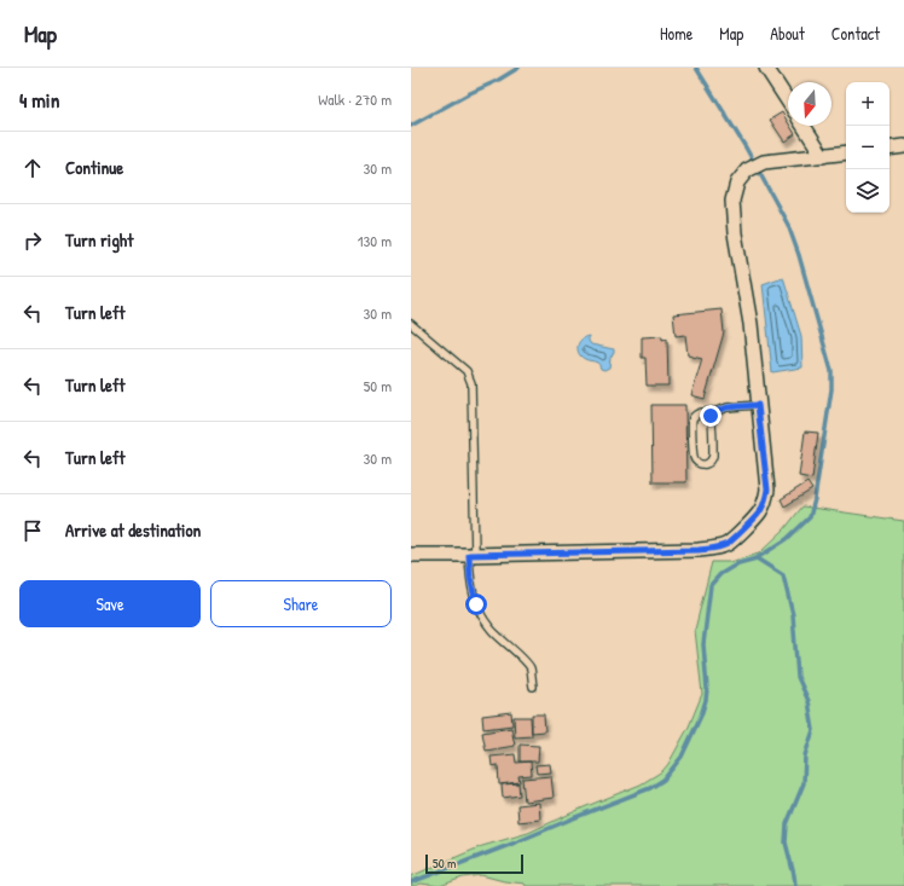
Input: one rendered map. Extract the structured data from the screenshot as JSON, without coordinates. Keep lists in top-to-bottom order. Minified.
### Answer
{"scale_bar":"50 m","north":"bottom","page":{"header":"Map","nav":["Home","Map","About","Contact"],"heading":["4 min","Walk · 270 m"],"map_buttons":["+","−"],"list":[["Continue","30 m"],["Turn right","130 m"],["Turn left","30 m"],["Turn left","50 m"],["Turn left","30 m"],"Arrive at destination"],"buttons":["Save","Share"],"scale":"50 m"}}
